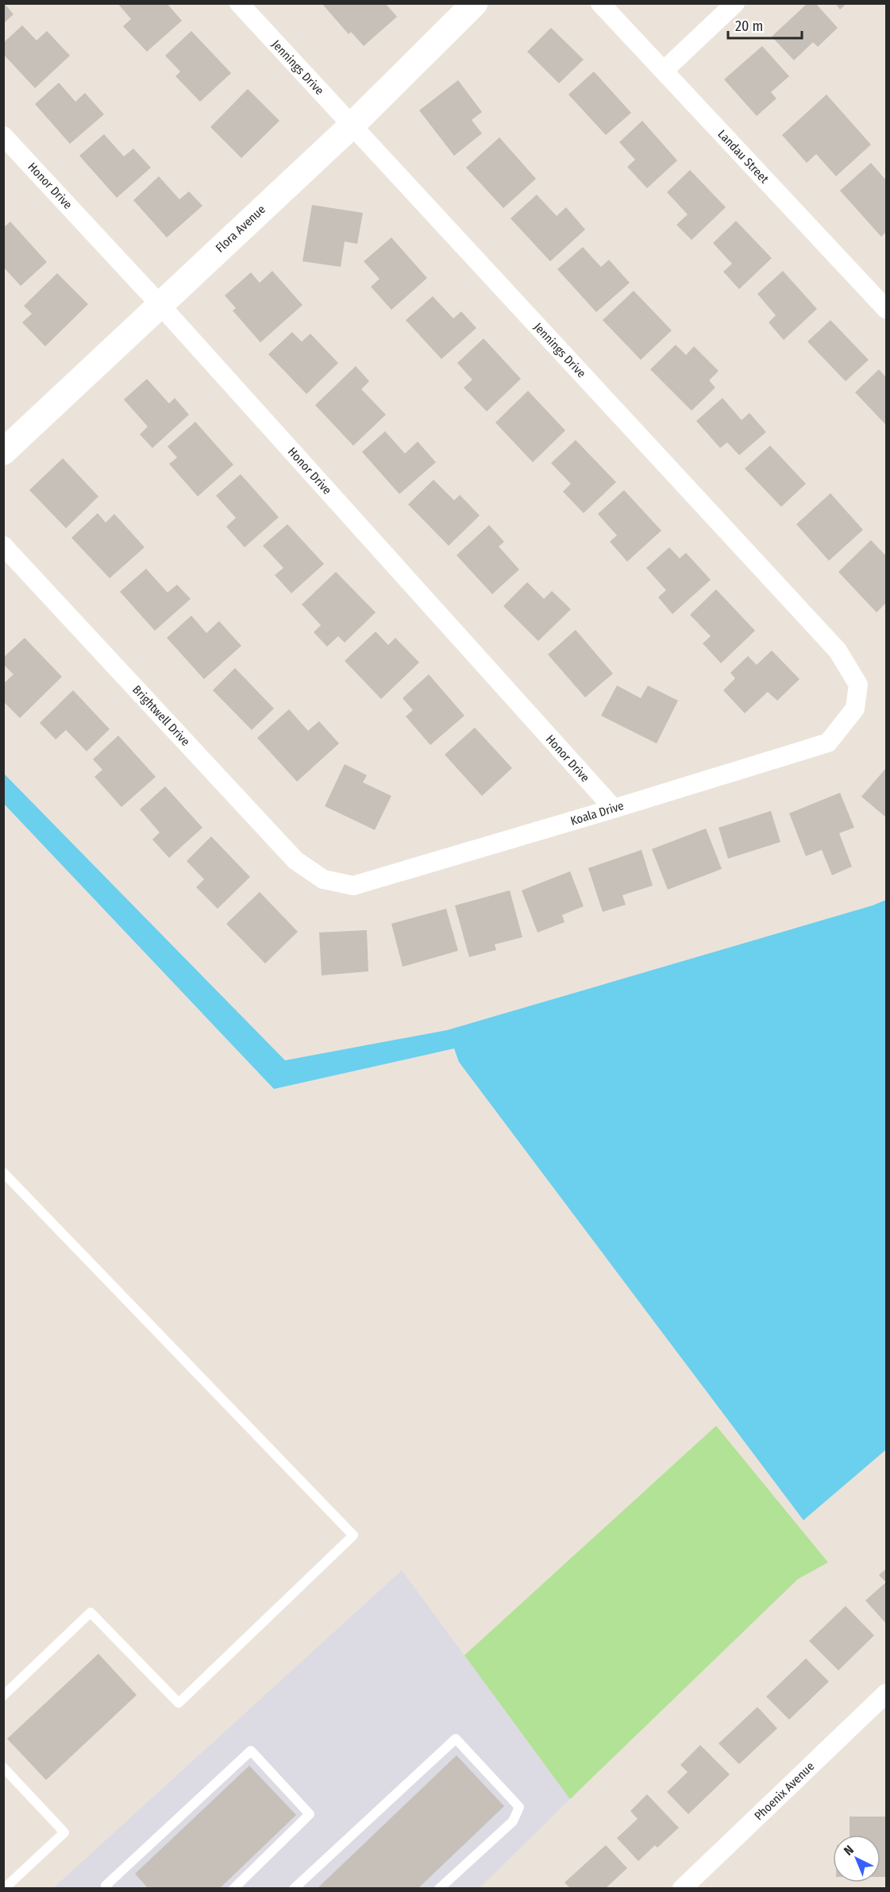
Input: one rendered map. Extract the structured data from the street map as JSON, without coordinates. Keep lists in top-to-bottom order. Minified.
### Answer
{"streets":{"street":["Jennings Drive","Landau Street","Honor Drive","Flora Avenue","Brightwell Drive","Koala Drive","Phoenix Avenue"]},"crossings":[["Jennings Drive","Flora Avenue"],["Jennings Drive","Koala Drive"],["Honor Drive","Flora Avenue"],["Honor Drive","Koala Drive"],["Brightwell Drive","Koala Drive"]],"scale_bar":"20 m","north":"top left"}
